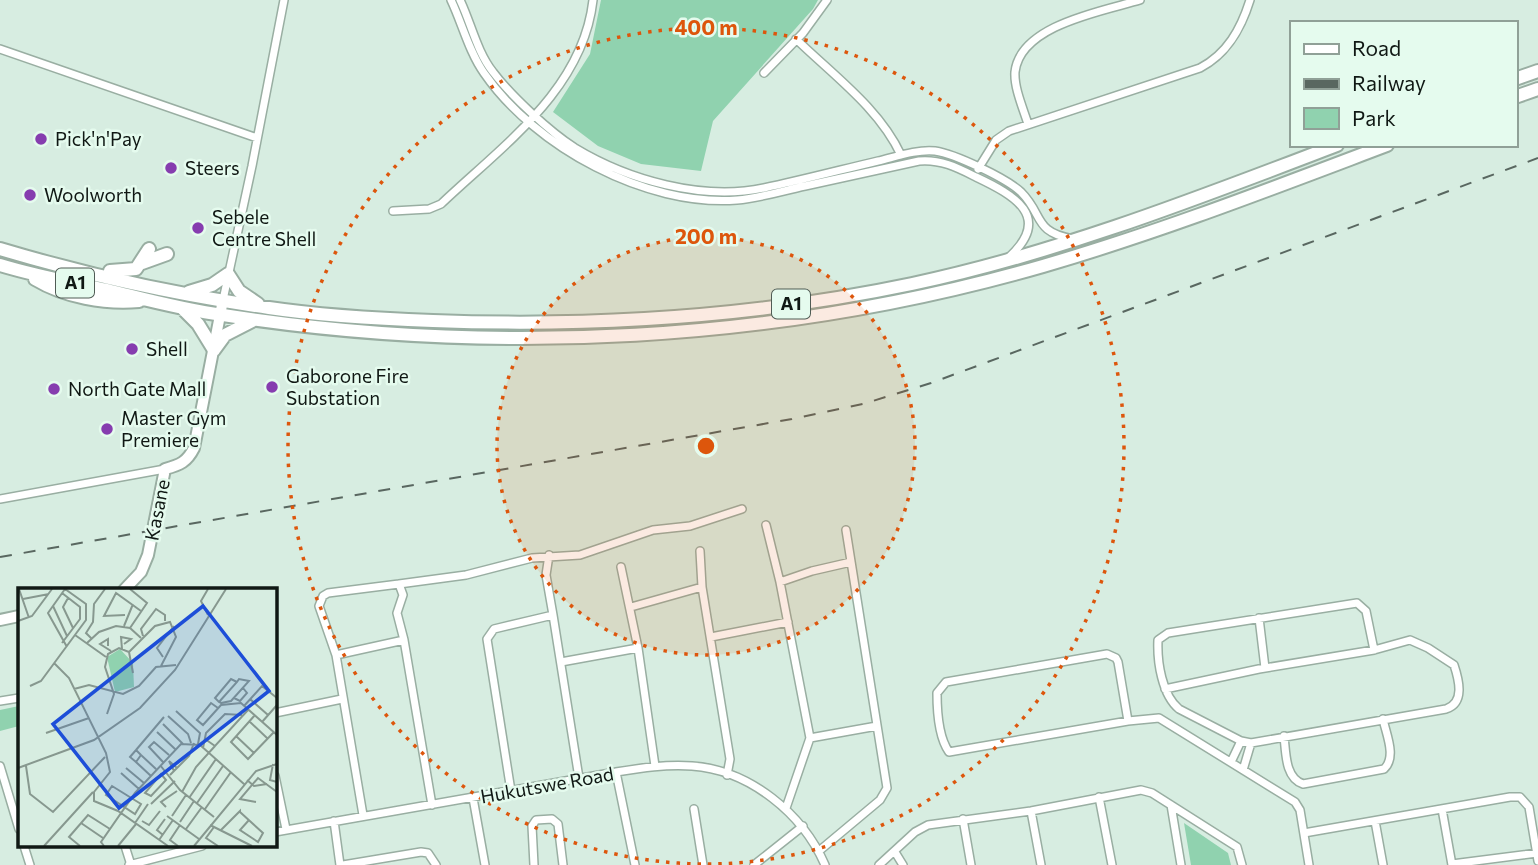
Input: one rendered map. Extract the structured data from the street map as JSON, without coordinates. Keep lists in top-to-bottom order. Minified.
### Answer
{"streets":{"highway":["A1"],"street":["Kasane","Hukutswe Road"]},"crossings":[["A1","Kasane"]],"places":["Pick'n'Pay","Steers","Woolworth","Sebele Centre Shell","Shell","Gaborone Fire Substation","North Gate Mall","Master Gym Premiere"],"legend":["Road","Railway","Park"],"rings":["400 m","200 m"]}
